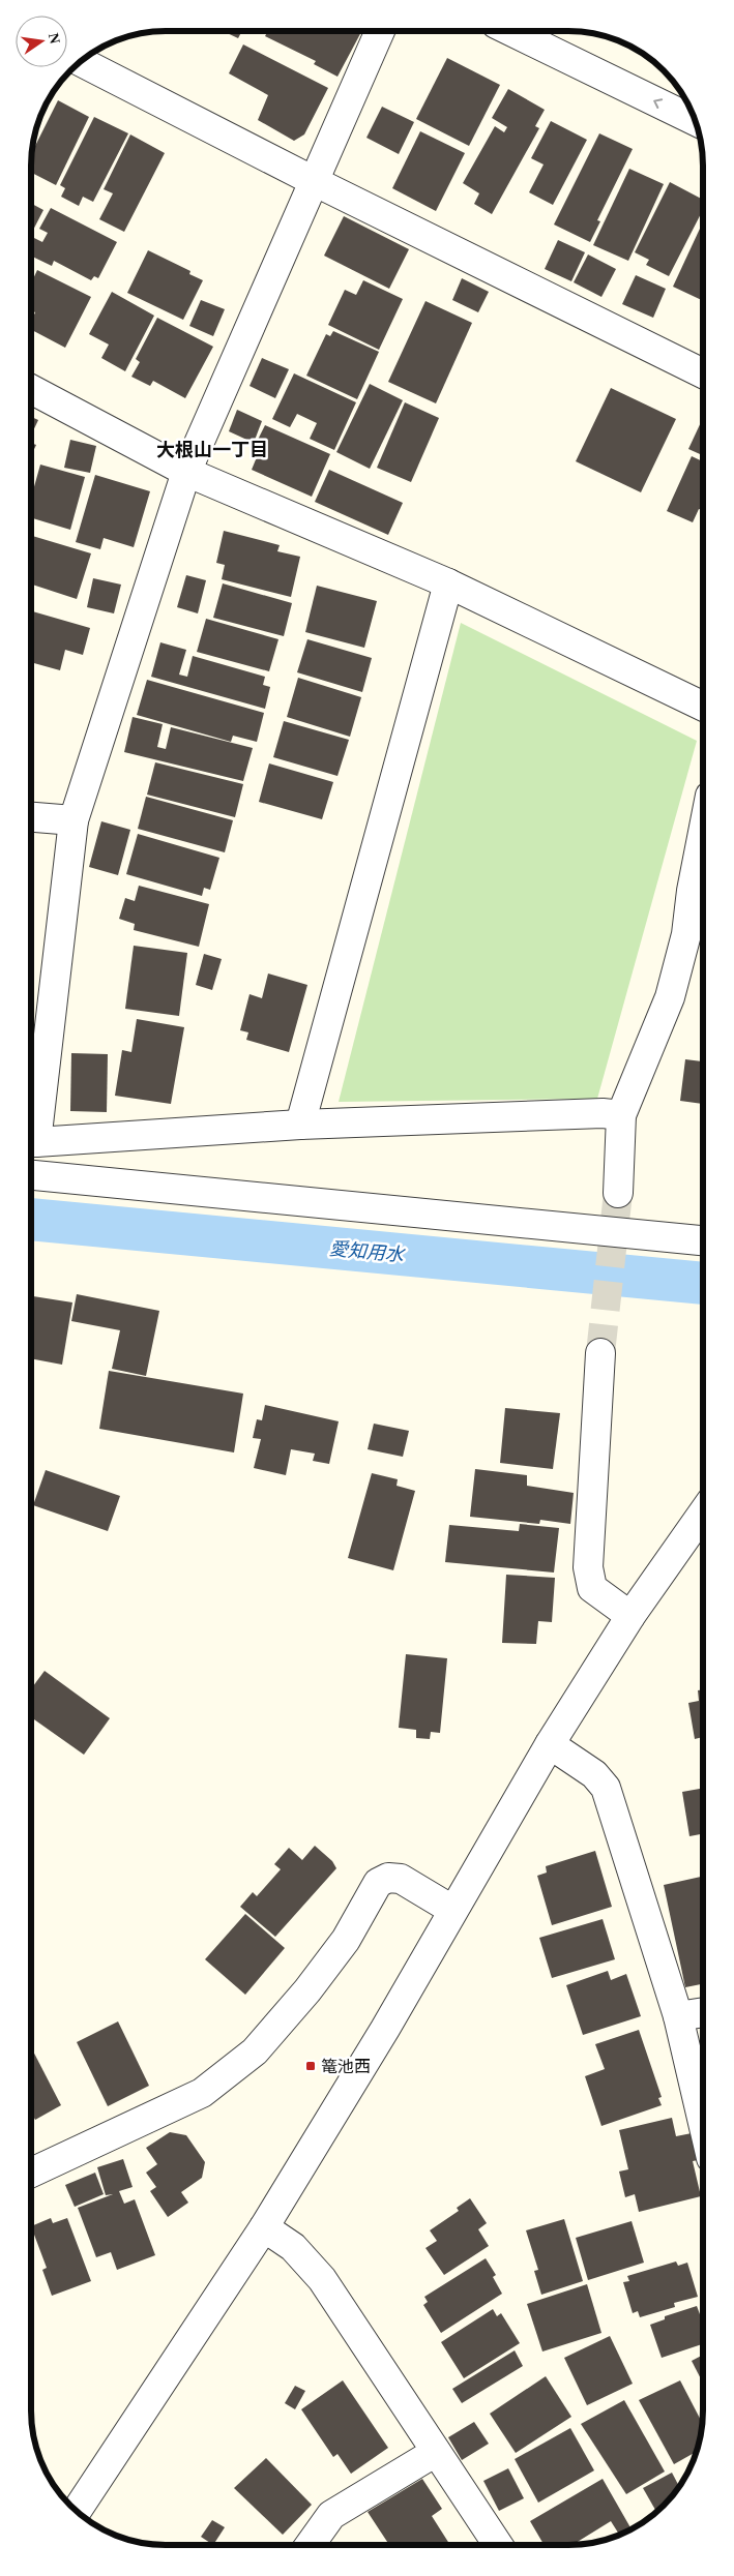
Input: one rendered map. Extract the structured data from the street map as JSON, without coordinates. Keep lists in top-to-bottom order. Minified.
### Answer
{"districts":["大根山一丁目"],"water":["愛知用水"],"places":{"transit":["篭池西"]},"north":"right"}
